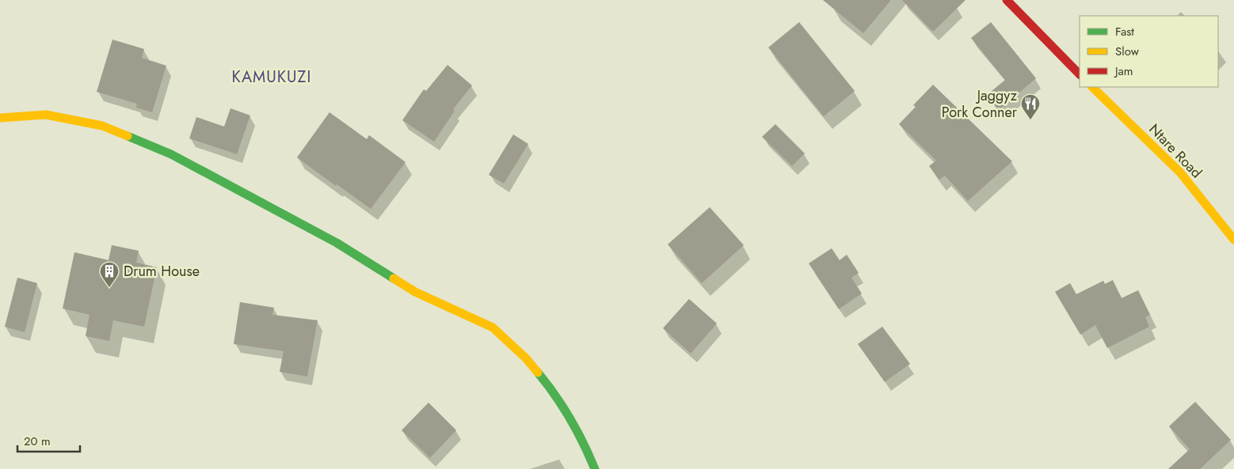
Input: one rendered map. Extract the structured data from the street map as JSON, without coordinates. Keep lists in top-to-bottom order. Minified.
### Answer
{"streets":{"street":["Ntare Road"]},"districts":["KAMUKUZI"],"places":{"restaurant":["Jaggyz Pork Conner"],"building":["Drum House"]},"legend":["Fast","Slow","Jam"],"scale_bar":"20 m"}
